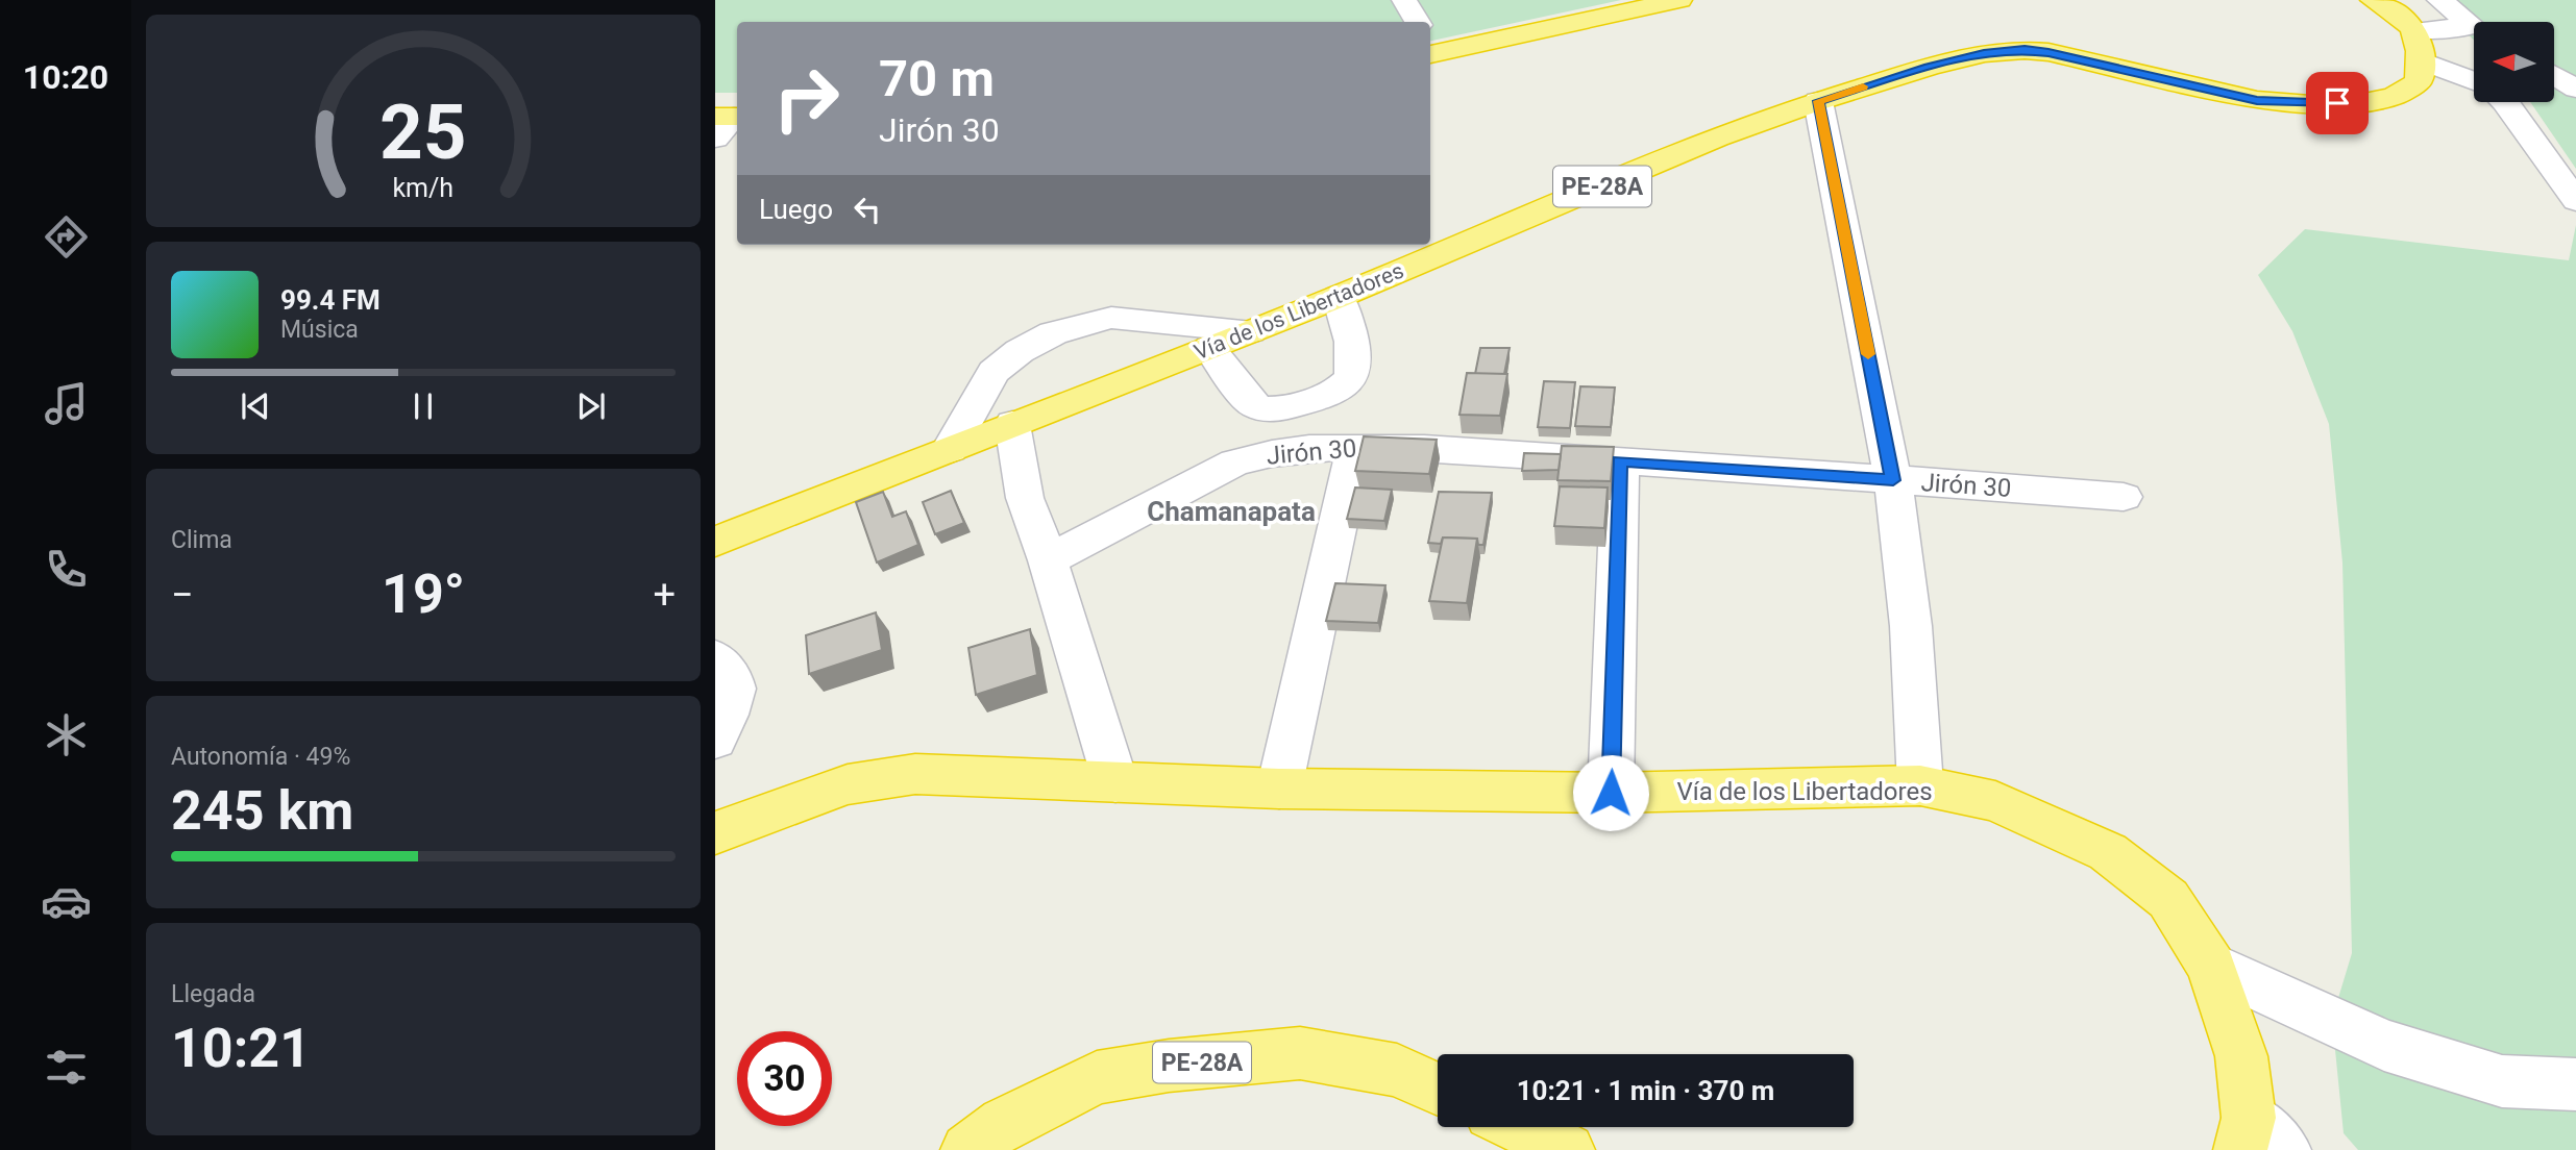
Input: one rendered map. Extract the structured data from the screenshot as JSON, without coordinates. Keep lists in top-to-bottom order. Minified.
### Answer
{"streets":{"highway":["PE-28A","Vía de los Libertadores"],"street":["Jirón 30"]},"districts":["Chamanapata"],"north":"left","page":{"tabs":"10:20","turn":["70 m","Jirón 30"],"then":"Luego","song":["99.4 FM","Música"],"tile":["Clima",["Autonomía · 49%","245 km"],["Llegada","10:21"]],"heat":["−","19°","+"],"limit":"30","trip":"10:21 · 1 min · 370 m","gauge":["25","km/h"]}}
